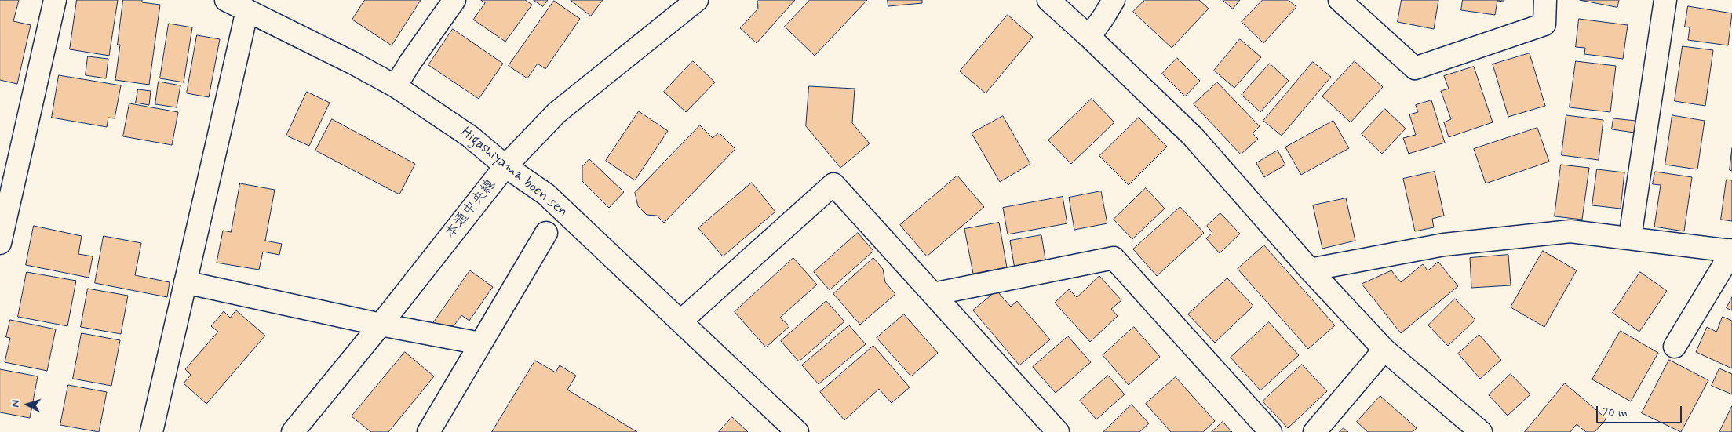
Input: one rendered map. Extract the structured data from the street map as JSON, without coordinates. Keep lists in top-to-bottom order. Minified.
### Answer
{"streets":{"street":["Higashiyama boen sen","本通中央線"]},"crossings":[["Higashiyama boen sen","本通中央線"]],"scale_bar":"20 m","north":"left"}
